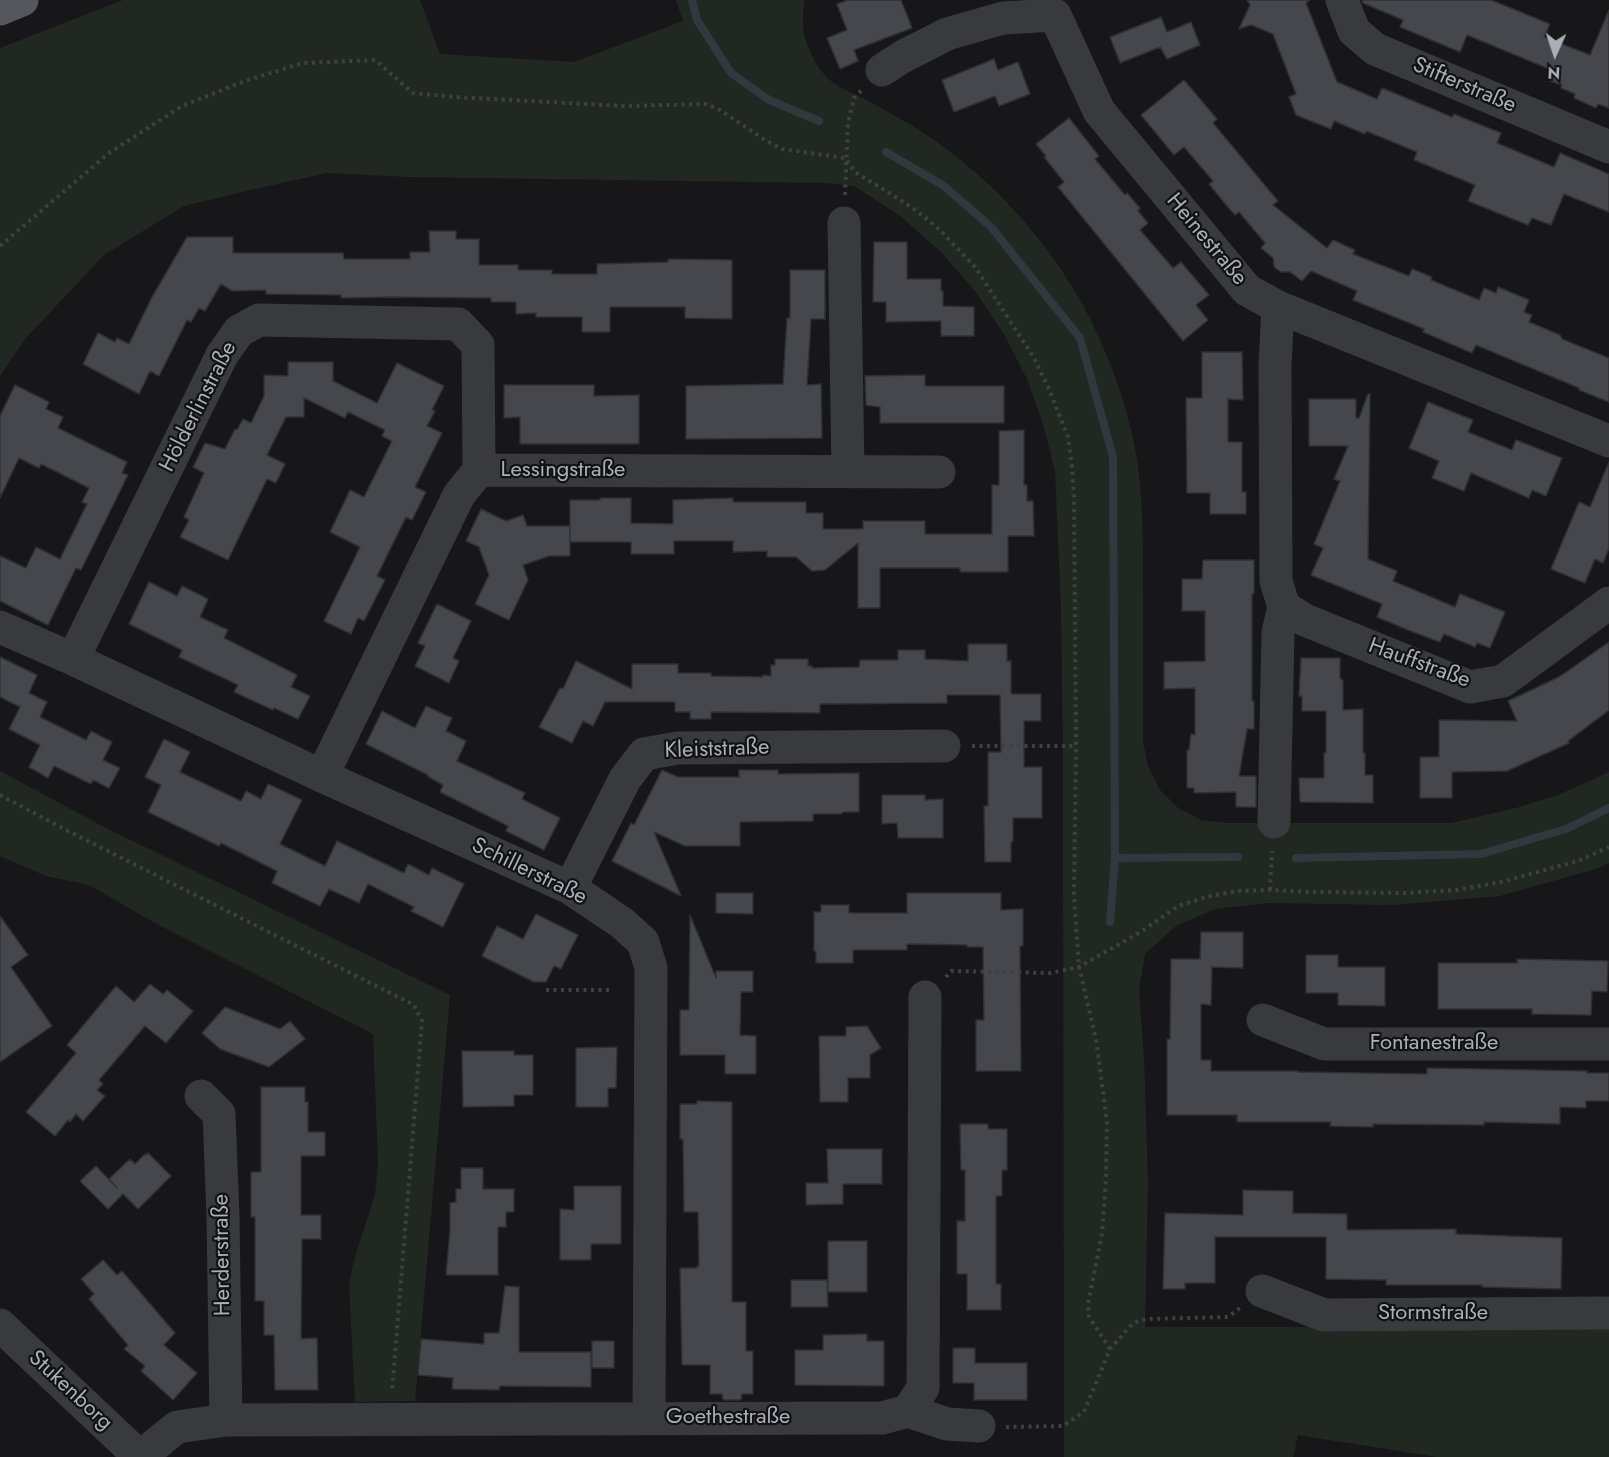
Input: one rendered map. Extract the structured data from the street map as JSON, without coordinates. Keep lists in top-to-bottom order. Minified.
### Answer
{"streets":{"street":["Stifterstraße","Heinestraße","Hölderlinstraße","Lessingstraße","Hauffstraße","Kleiststraße","Schillerstraße","Fontanestraße","Herderstraße","Stormstraße","Stukenborg","Goethestraße"]},"crossings":[["Hölderlinstraße","Lessingstraße"],["Hölderlinstraße","Schillerstraße"],["Lessingstraße","Schillerstraße"],["Kleiststraße","Schillerstraße"],["Schillerstraße","Goethestraße"],["Herderstraße","Goethestraße"],["Stukenborg","Goethestraße"]],"north":"bottom"}
